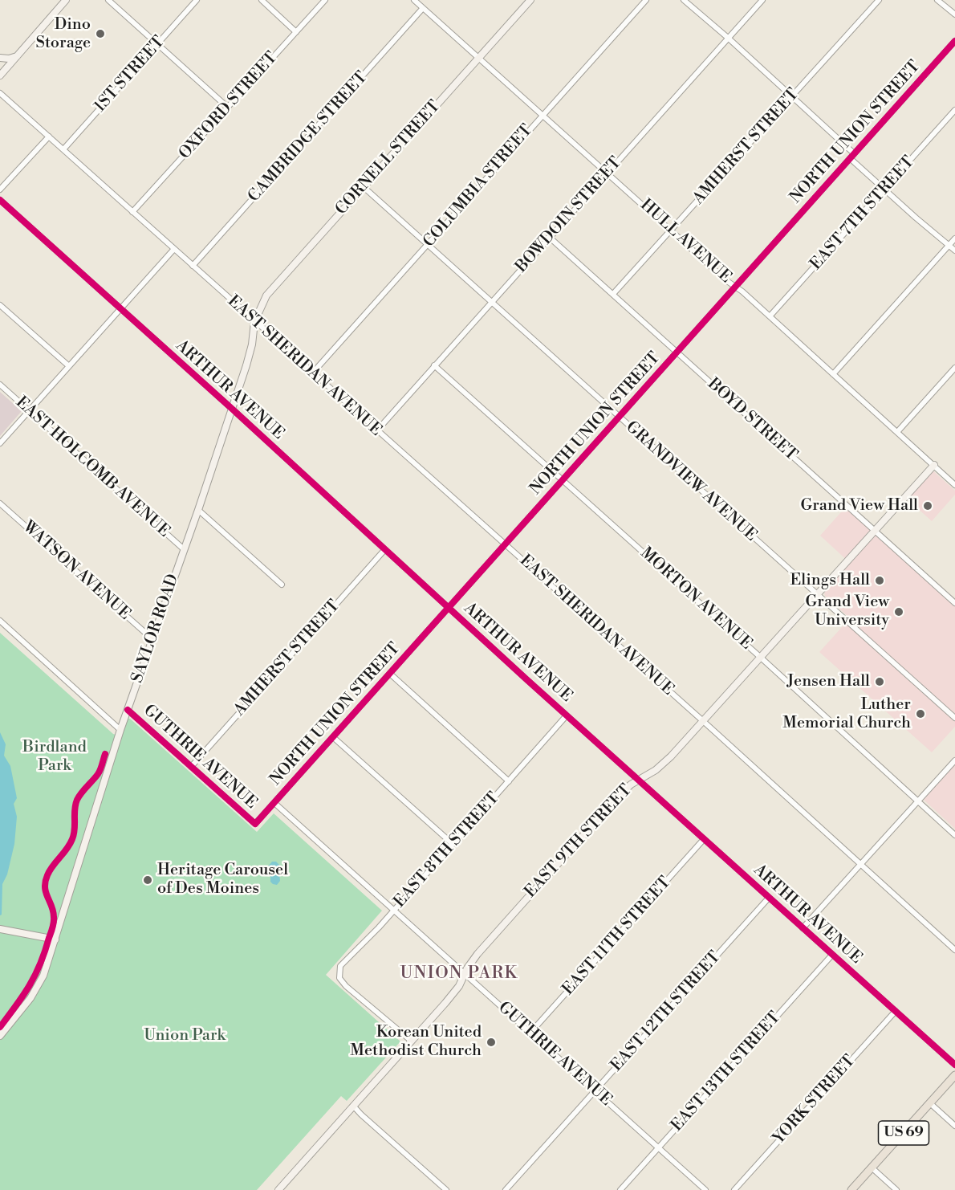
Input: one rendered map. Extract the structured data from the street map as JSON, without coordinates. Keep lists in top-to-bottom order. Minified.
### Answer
{"streets":{"main road":["US 69"],"street":["1ST STREET","OXFORD STREET","NORTH UNION STREET","CAMBRIDGE STREET","AMHERST STREET","CORNELL STREET","COLUMBIA STREET","EAST 7TH STREET","BOWDOIN STREET","HULL AVENUE","EAST SHERIDAN AVENUE","ARTHUR AVENUE","BOYD STREET","EAST HOLCOMB AVENUE","GRANDVIEW AVENUE","WATSON AVENUE","MORTON AVENUE","SAYLOR ROAD","GUTHRIE AVENUE","EAST 9TH STREET","EAST 8TH STREET","EAST 11TH STREET","EAST 12TH STREET","EAST 13TH STREET","YORK STREET"]},"crossings":[["1ST STREET","EAST SHERIDAN AVENUE"],["OXFORD STREET","EAST SHERIDAN AVENUE"],["NORTH UNION STREET","HULL AVENUE"],["NORTH UNION STREET","EAST SHERIDAN AVENUE"],["NORTH UNION STREET","ARTHUR AVENUE"],["NORTH UNION STREET","BOYD STREET"],["NORTH UNION STREET","GRANDVIEW AVENUE"],["NORTH UNION STREET","MORTON AVENUE"],["NORTH UNION STREET","GUTHRIE AVENUE"],["CAMBRIDGE STREET","HULL AVENUE"],["CAMBRIDGE STREET","EAST SHERIDAN AVENUE"],["AMHERST STREET","HULL AVENUE"],["AMHERST STREET","ARTHUR AVENUE"],["AMHERST STREET","BOYD STREET"],["AMHERST STREET","GUTHRIE AVENUE"],["CORNELL STREET","HULL AVENUE"],["CORNELL STREET","EAST SHERIDAN AVENUE"],["CORNELL STREET","GRANDVIEW AVENUE"],["CORNELL STREET","SAYLOR ROAD"],["COLUMBIA STREET","HULL AVENUE"],["COLUMBIA STREET","EAST SHERIDAN AVENUE"],["COLUMBIA STREET","GRANDVIEW AVENUE"],["EAST 7TH STREET","HULL AVENUE"],["BOWDOIN STREET","HULL AVENUE"],["BOWDOIN STREET","EAST SHERIDAN AVENUE"],["BOWDOIN STREET","BOYD STREET"],["BOWDOIN STREET","GRANDVIEW AVENUE"],["BOWDOIN STREET","MORTON AVENUE"],["HULL AVENUE","EAST 9TH STREET"],["EAST SHERIDAN AVENUE","SAYLOR ROAD"],["EAST SHERIDAN AVENUE","EAST 9TH STREET"],["ARTHUR AVENUE","SAYLOR ROAD"],["ARTHUR AVENUE","EAST 9TH STREET"],["ARTHUR AVENUE","EAST 8TH STREET"],["ARTHUR AVENUE","EAST 11TH STREET"],["ARTHUR AVENUE","EAST 12TH STREET"],["ARTHUR AVENUE","EAST 13TH STREET"],["ARTHUR AVENUE","YORK STREET"],["BOYD STREET","EAST 9TH STREET"],["EAST HOLCOMB AVENUE","SAYLOR ROAD"],["GRANDVIEW AVENUE","EAST 9TH STREET"],["WATSON AVENUE","SAYLOR ROAD"],["MORTON AVENUE","EAST 9TH STREET"],["SAYLOR ROAD","GUTHRIE AVENUE"],["GUTHRIE AVENUE","EAST 9TH STREET"],["GUTHRIE AVENUE","EAST 8TH STREET"],["GUTHRIE AVENUE","EAST 11TH STREET"],["GUTHRIE AVENUE","EAST 12TH STREET"],["GUTHRIE AVENUE","EAST 13TH STREET"],["EAST 9TH STREET","EAST 8TH STREET"]],"districts":["UNION PARK"],"parks":["Birdland Park","Union Park"],"places":["Dino Storage","Grand View Hall","Elings Hall","Grand View University","Jensen Hall","Luther Memorial Church","Heritage Carousel of Des Moines","Korean United Methodist Church"]}
